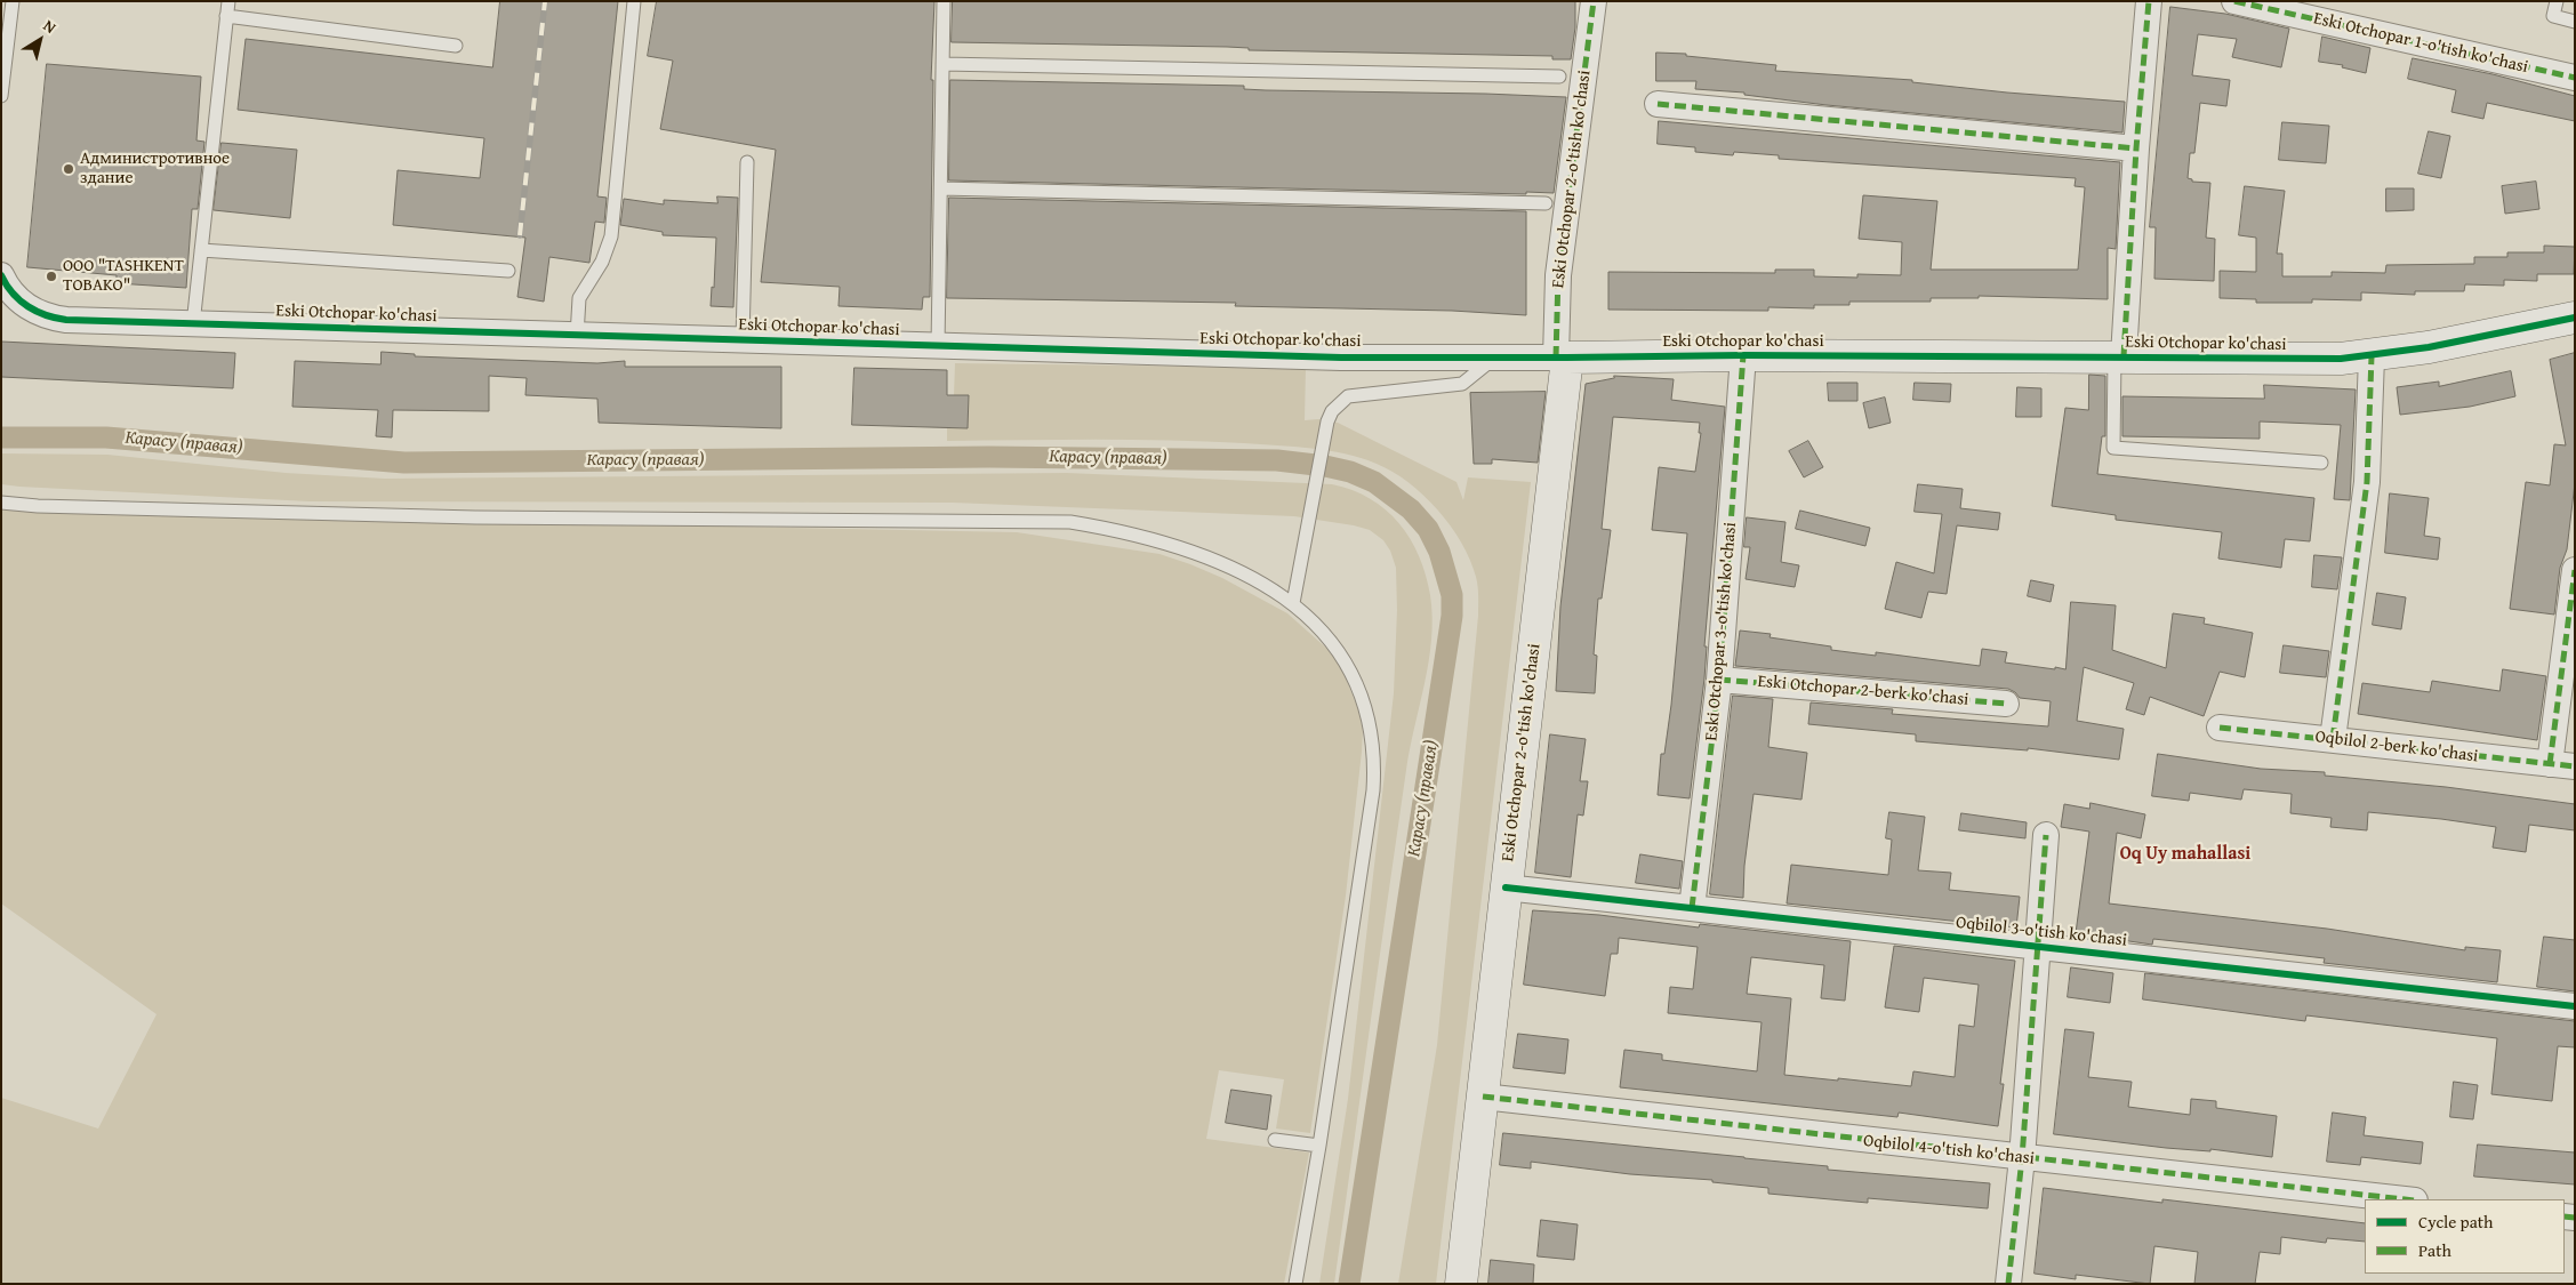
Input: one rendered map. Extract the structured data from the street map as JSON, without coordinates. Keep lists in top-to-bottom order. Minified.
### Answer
{"streets":{"street":["Eski Otchopar 1-o'tish ko'chasi","Eski Otchopar 2-o'tish ko'chasi","Eski Otchopar ko'chasi","Eski Otchopar 3-o'tish ko'chasi","Eski Otchopar 2-berk ko'chasi","Oqbilol 2-berk ko'chasi","Oqbilol 3-o'tish ko'chasi","Oqbilol 4-o'tish ko'chasi"]},"crossings":[["Eski Otchopar 2-o'tish ko'chasi","Eski Otchopar ko'chasi"],["Eski Otchopar 2-o'tish ko'chasi","Oqbilol 3-o'tish ko'chasi"],["Eski Otchopar 2-o'tish ko'chasi","Oqbilol 4-o'tish ko'chasi"],["Eski Otchopar ko'chasi","Eski Otchopar 3-o'tish ko'chasi"],["Eski Otchopar 3-o'tish ko'chasi","Eski Otchopar 2-berk ko'chasi"],["Eski Otchopar 3-o'tish ko'chasi","Oqbilol 3-o'tish ko'chasi"]],"districts":["Oq Uy mahallasi"],"water":["Карасу (правая)"],"places":["Администротивное здание","OOO \"TASHKENT TOBAKO\""],"legend":["Cycle path","Path"],"north":"top right"}
